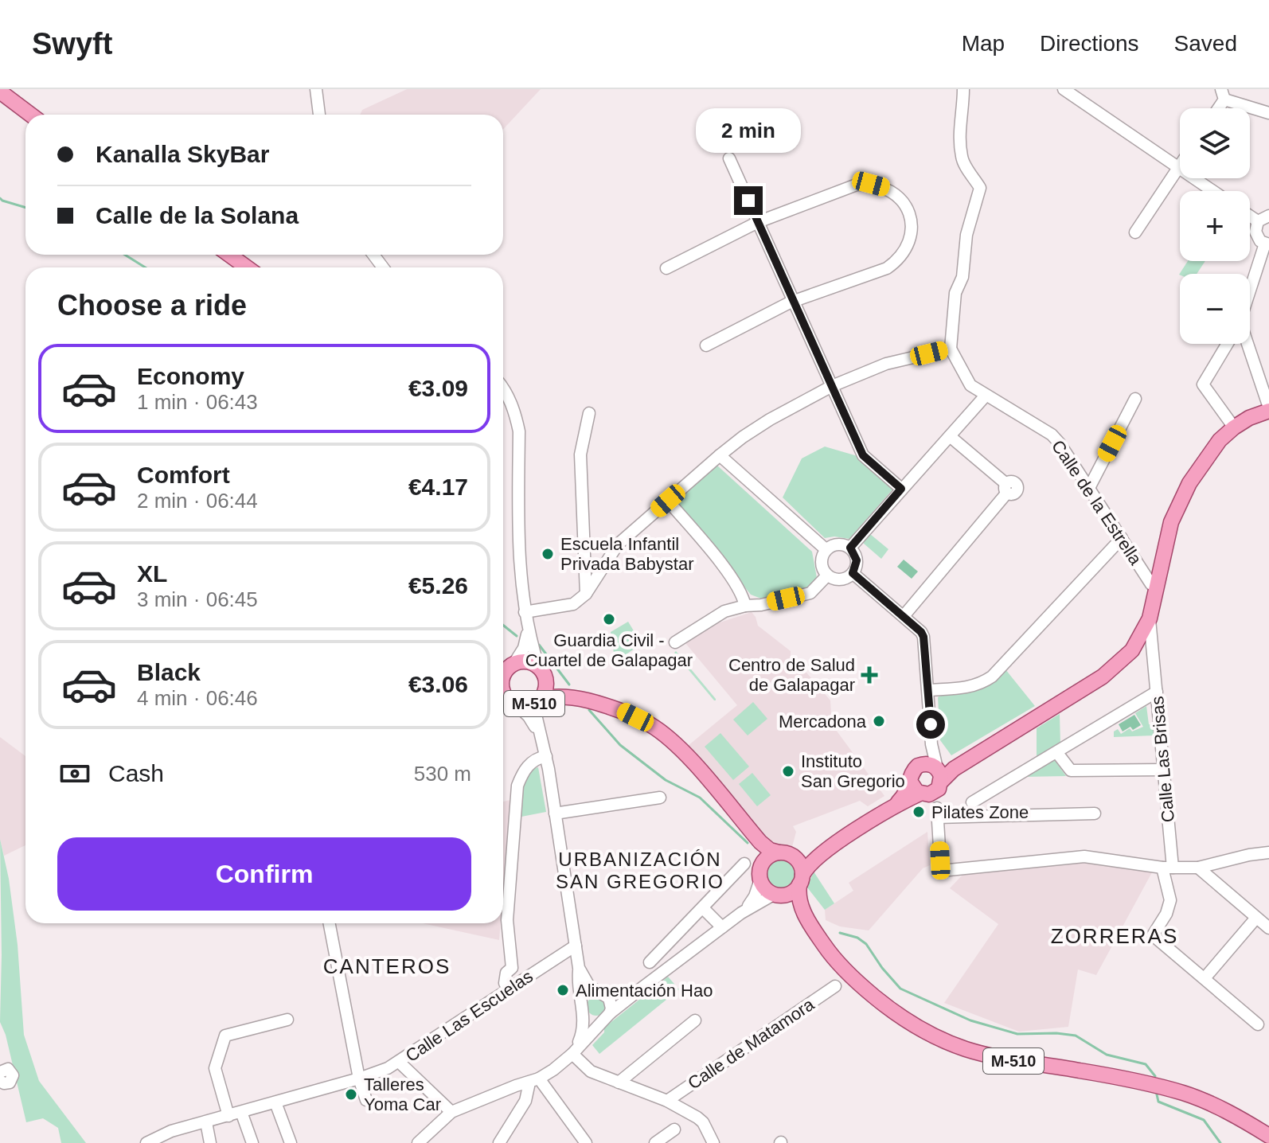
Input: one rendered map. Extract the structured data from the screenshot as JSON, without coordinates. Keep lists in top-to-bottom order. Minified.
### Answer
{"streets":{"main road":["M-510"],"street":["Calle de la Estrella","Calle Las Brisas","Calle Las Escuelas","Calle de Matamora"]},"districts":["URBANIZACIÓN SAN GREGORIO","ZORRERAS","CANTEROS"],"places":{"other":["Escuela Infantil Privada Babystar","Guardia Civil - Cuartel de Galapagar","Mercadona","Instituto San Gregorio","Pilates Zone","Alimentación Hao","Talleres Yoma Car"],"health":["Centro de Salud de Galapagar"]},"page":{"header":"Swyft","nav":["Map","Directions","Saved"],"map_buttons":["+","−"],"bubble":"2 min","banner":["Kanalla SkyBar","Calle de la Solana"],"heading":"Choose a ride","list":[{"name":"Economy","note":"1 min · 06:43","value":"€3.09"},{"name":"Comfort","note":"2 min · 06:44","value":"€4.17"},{"name":"XL","note":"3 min · 06:45","value":"€5.26"},{"name":"Black","note":"4 min · 06:46","value":"€3.06"}],"pay":["Cash","530 m"],"buttons":"Confirm"}}
